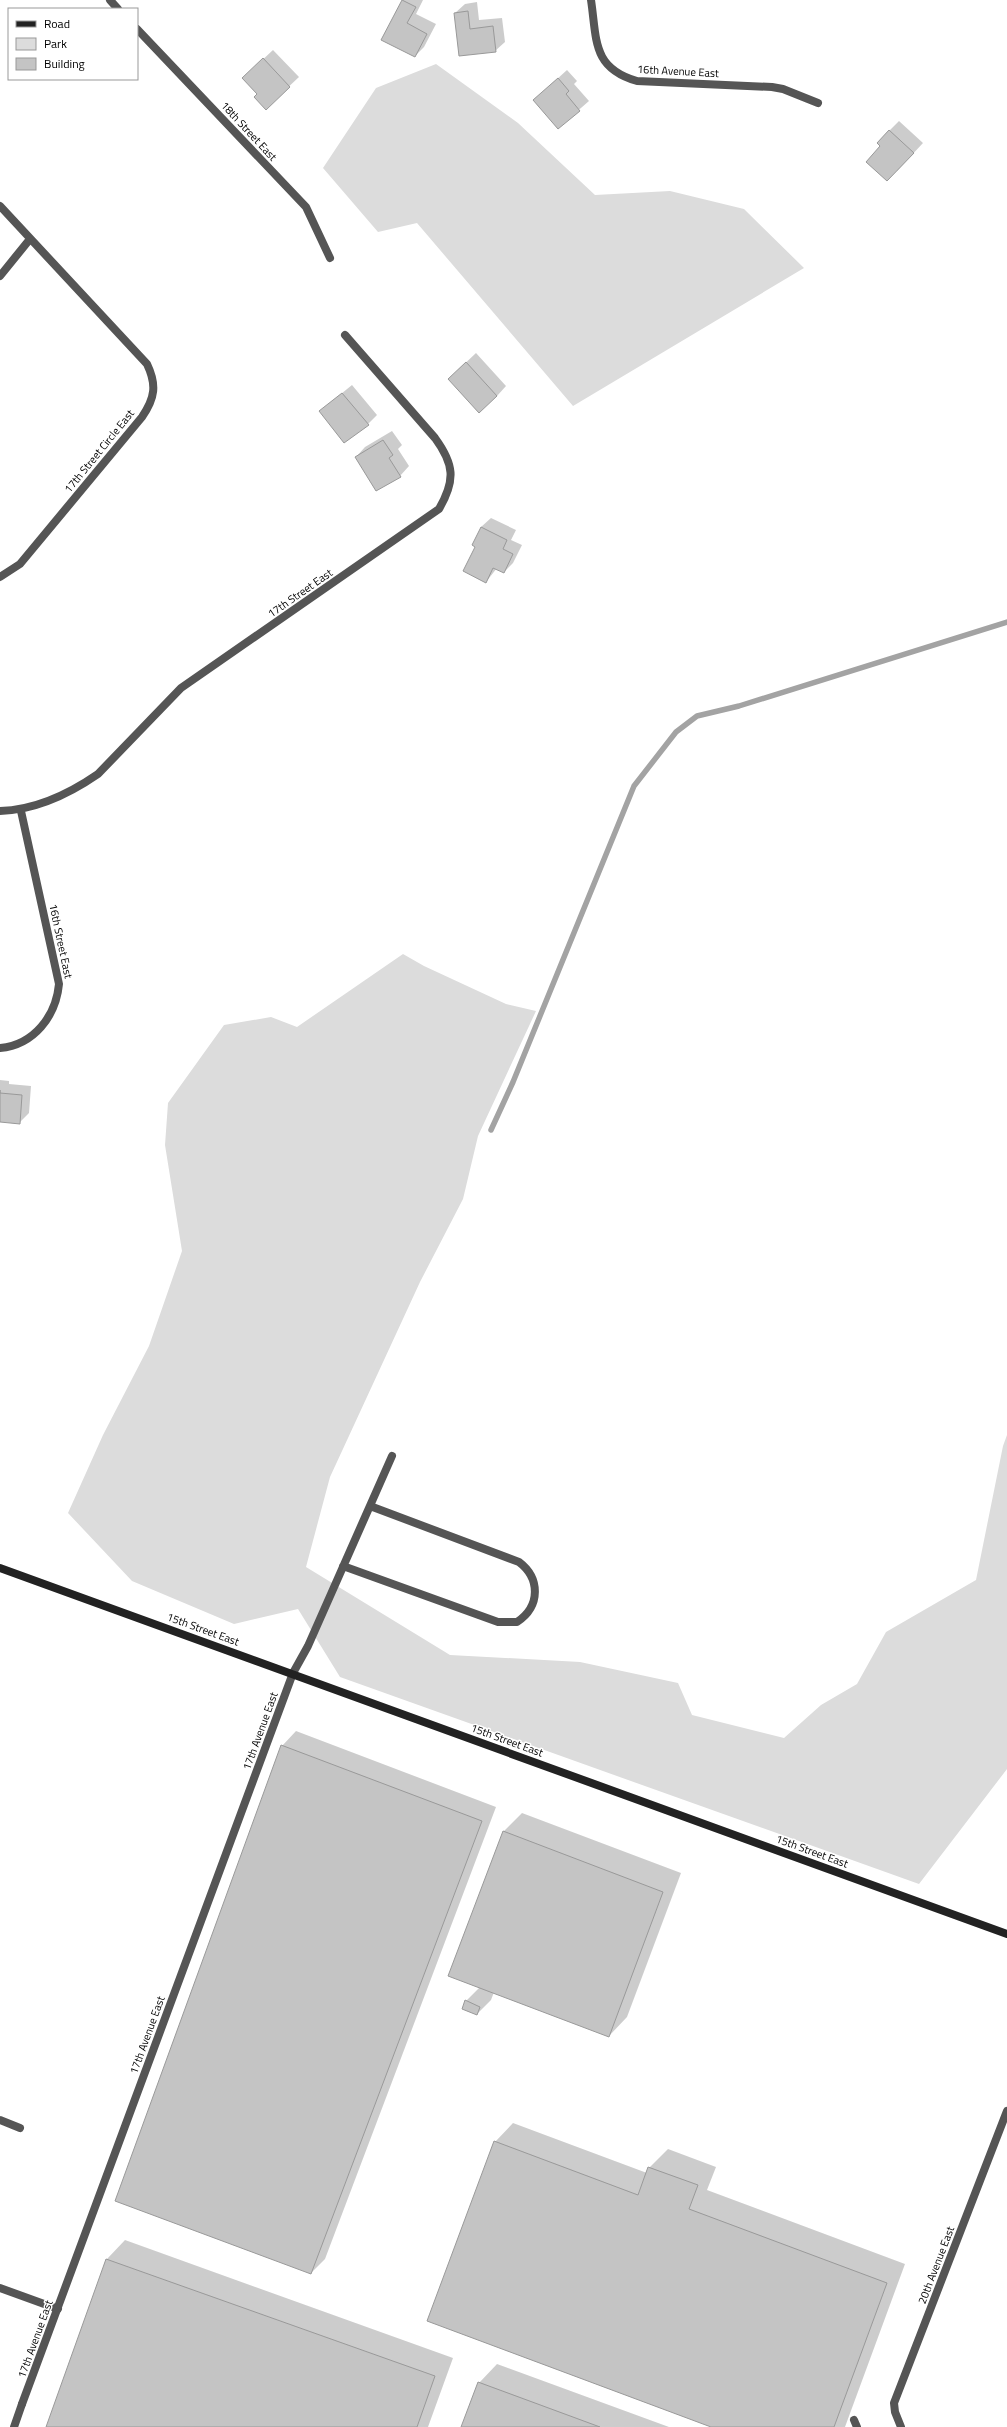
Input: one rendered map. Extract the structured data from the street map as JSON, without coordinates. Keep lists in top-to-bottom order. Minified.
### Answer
{"streets":{"main road":["15th Street East"],"street":["16th Avenue East","18th Street East","17th Street Circle East","17th Street East","16th Street East","17th Avenue East","20th Avenue East"]},"crossings":[["17th Street East","16th Street East"],["15th Street East","17th Avenue East"]],"legend":["Road","Park","Building"]}
